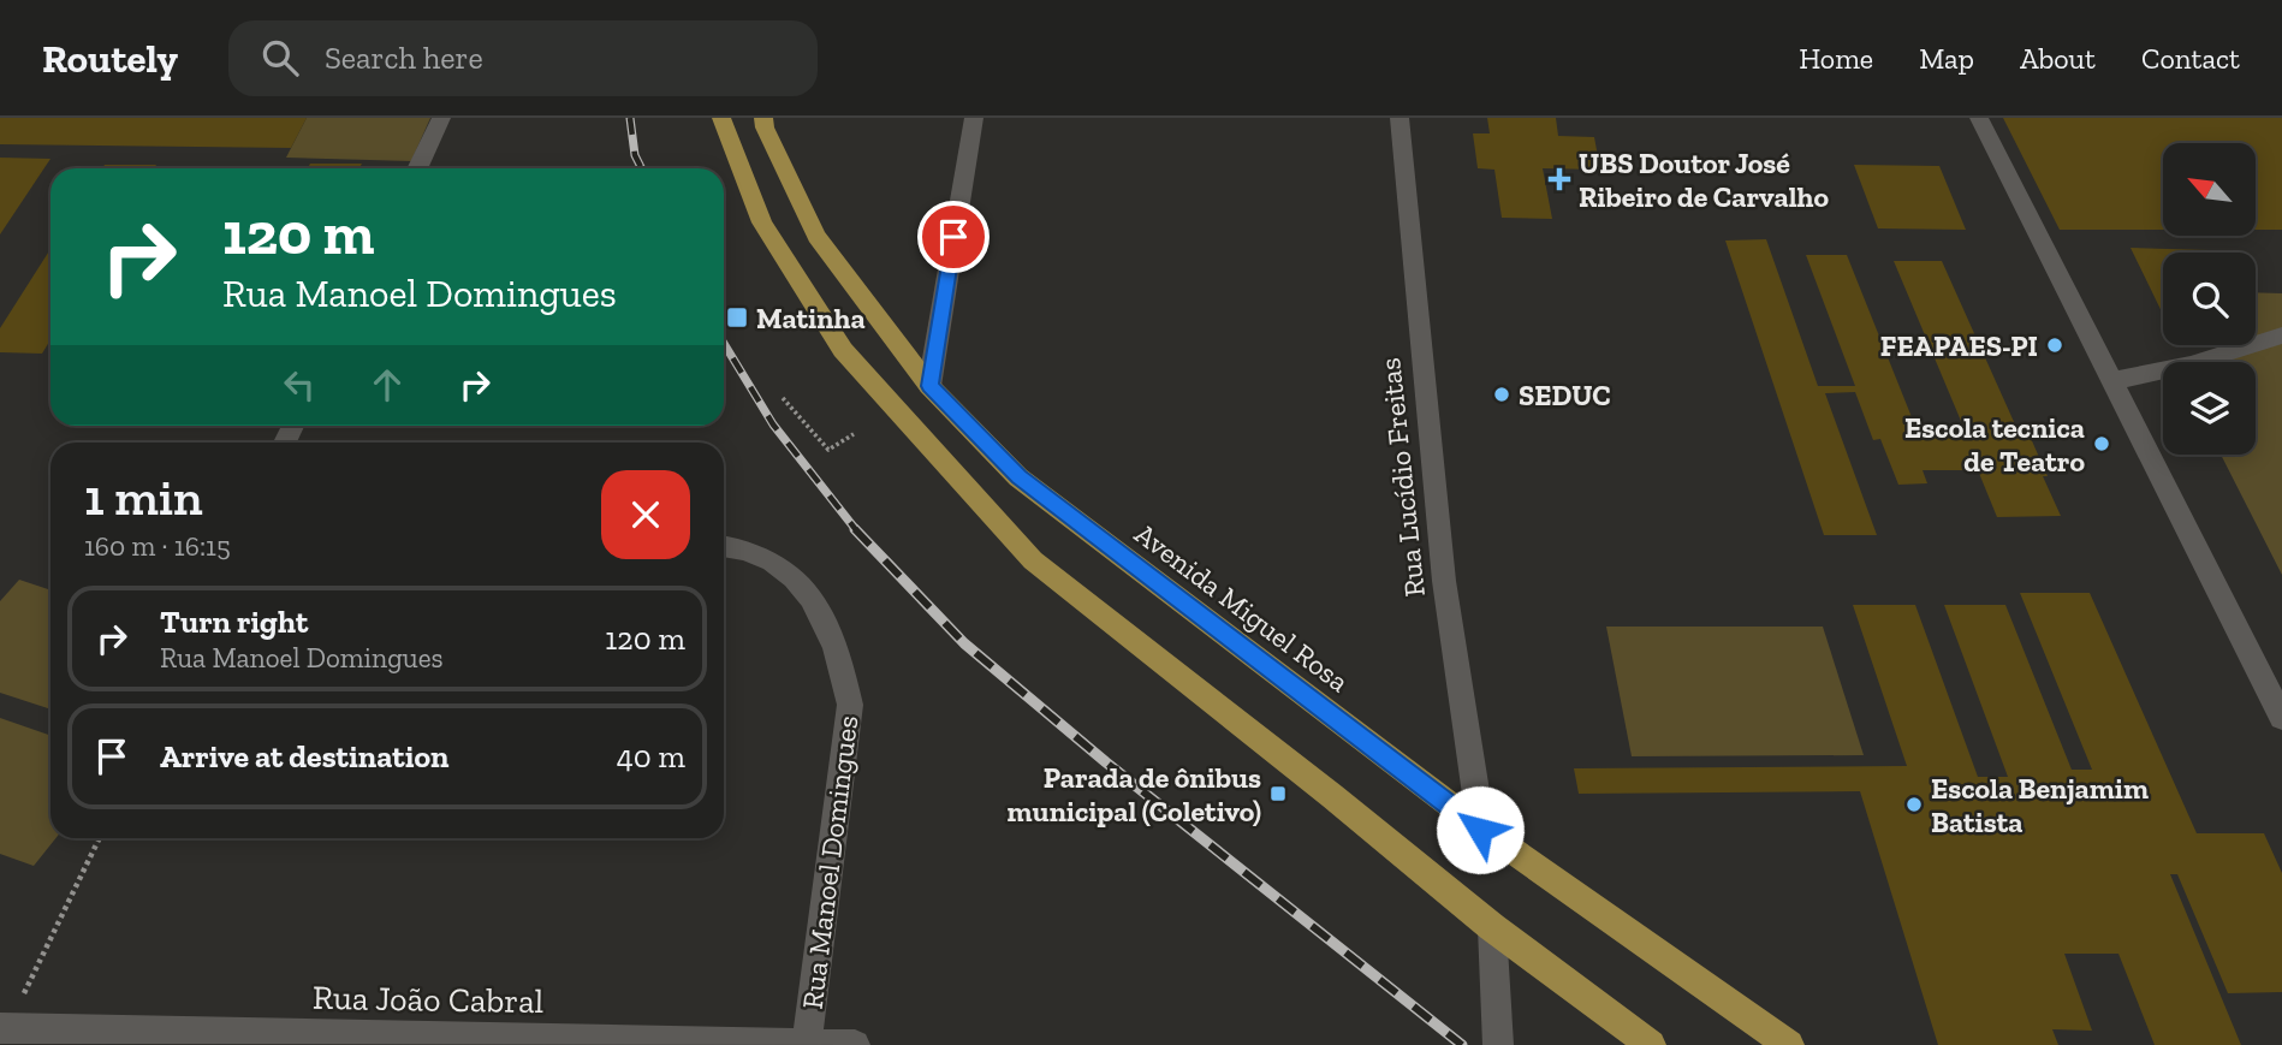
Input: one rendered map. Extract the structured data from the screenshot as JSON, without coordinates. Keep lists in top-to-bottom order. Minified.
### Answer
{"streets":{"main road":["Avenida Miguel Rosa"],"street":["Rua Lucídio Freitas","Rua Manoel Domingues","Rua João Cabral"]},"crossings":[["Rua Lucídio Freitas","Avenida Miguel Rosa"],["Rua Manoel Domingues","Rua João Cabral"]],"places":{"health":["UBS Doutor José Ribeiro de Carvalho"],"transit":["Matinha","Parada de ônibus municipal (Coletivo)"],"other":["FEAPAES-PI","SEDUC","Escola tecnica de Teatro","Escola Benjamim Batista"]},"north":"top left","page":{"header":"Routely","search":"Search here","nav":["Home","Map","About","Contact"],"turn":["120 m","Rua Manoel Domingues"],"heading":["1 min","160 m · 16:15"],"list":[{"name":"Turn right","note":"Rua Manoel Domingues","value":"120 m"},{"name":"Arrive at destination","value":"40 m"}]}}
